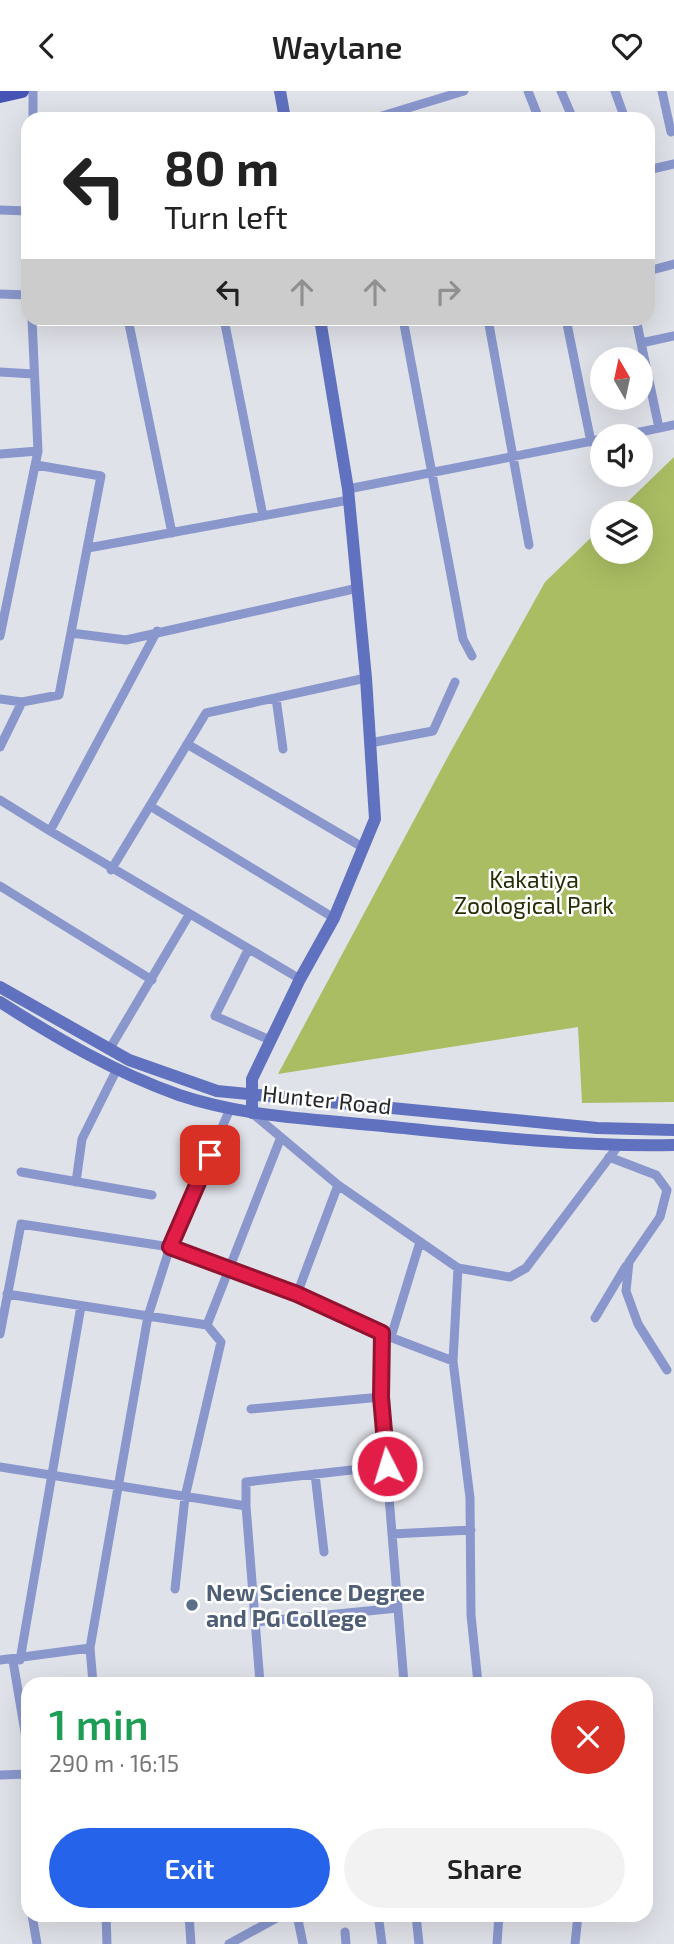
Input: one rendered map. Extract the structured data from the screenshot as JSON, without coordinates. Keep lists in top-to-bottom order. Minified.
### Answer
{"streets":{"main road":["Hunter Road"]},"parks":["Kakatiya Zoological Park"],"places":["New Science Degree and PG College"],"north":"top","page":{"header":"Waylane","turn":["80 m","Turn left"],"heading":["1 min","290 m · 16:15"],"buttons":["Exit","Share"]}}
